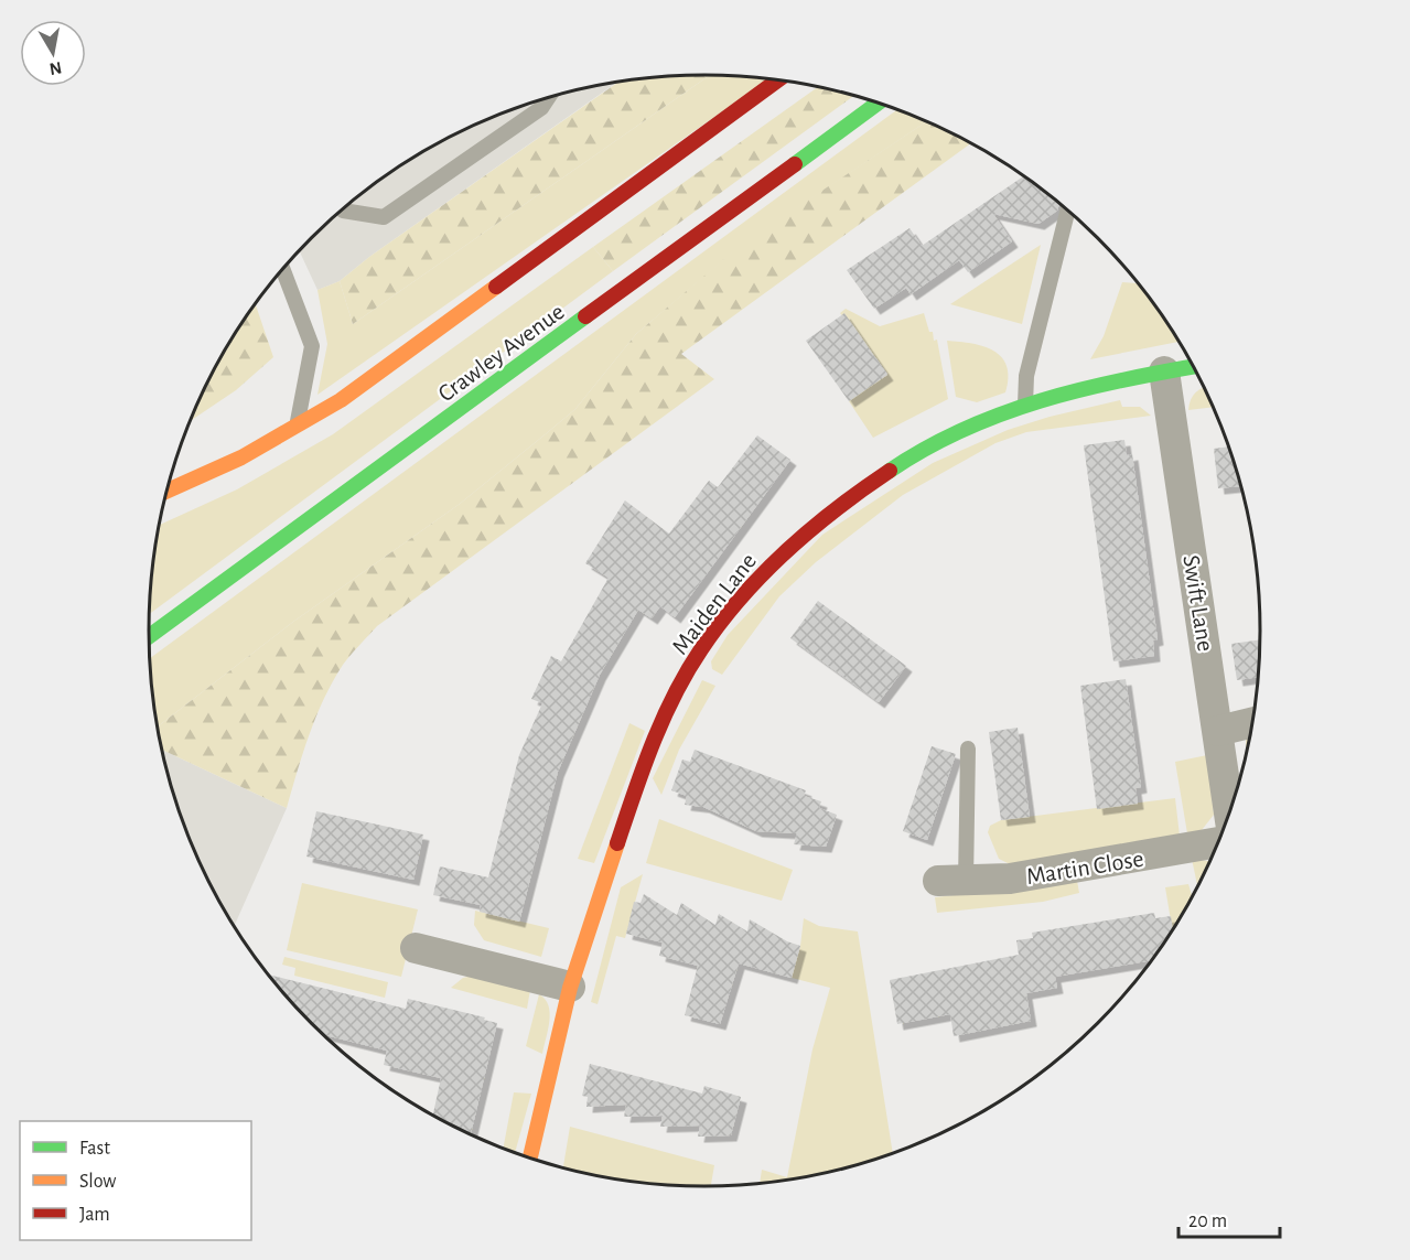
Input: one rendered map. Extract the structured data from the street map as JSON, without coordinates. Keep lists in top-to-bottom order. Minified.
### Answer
{"streets":{"main road":["Crawley Avenue","Maiden Lane"],"street":["Swift Lane","Martin Close"]},"crossings":[["Maiden Lane","Swift Lane"]],"legend":["Fast","Slow","Jam"],"scale_bar":"20 m","north":"bottom"}
